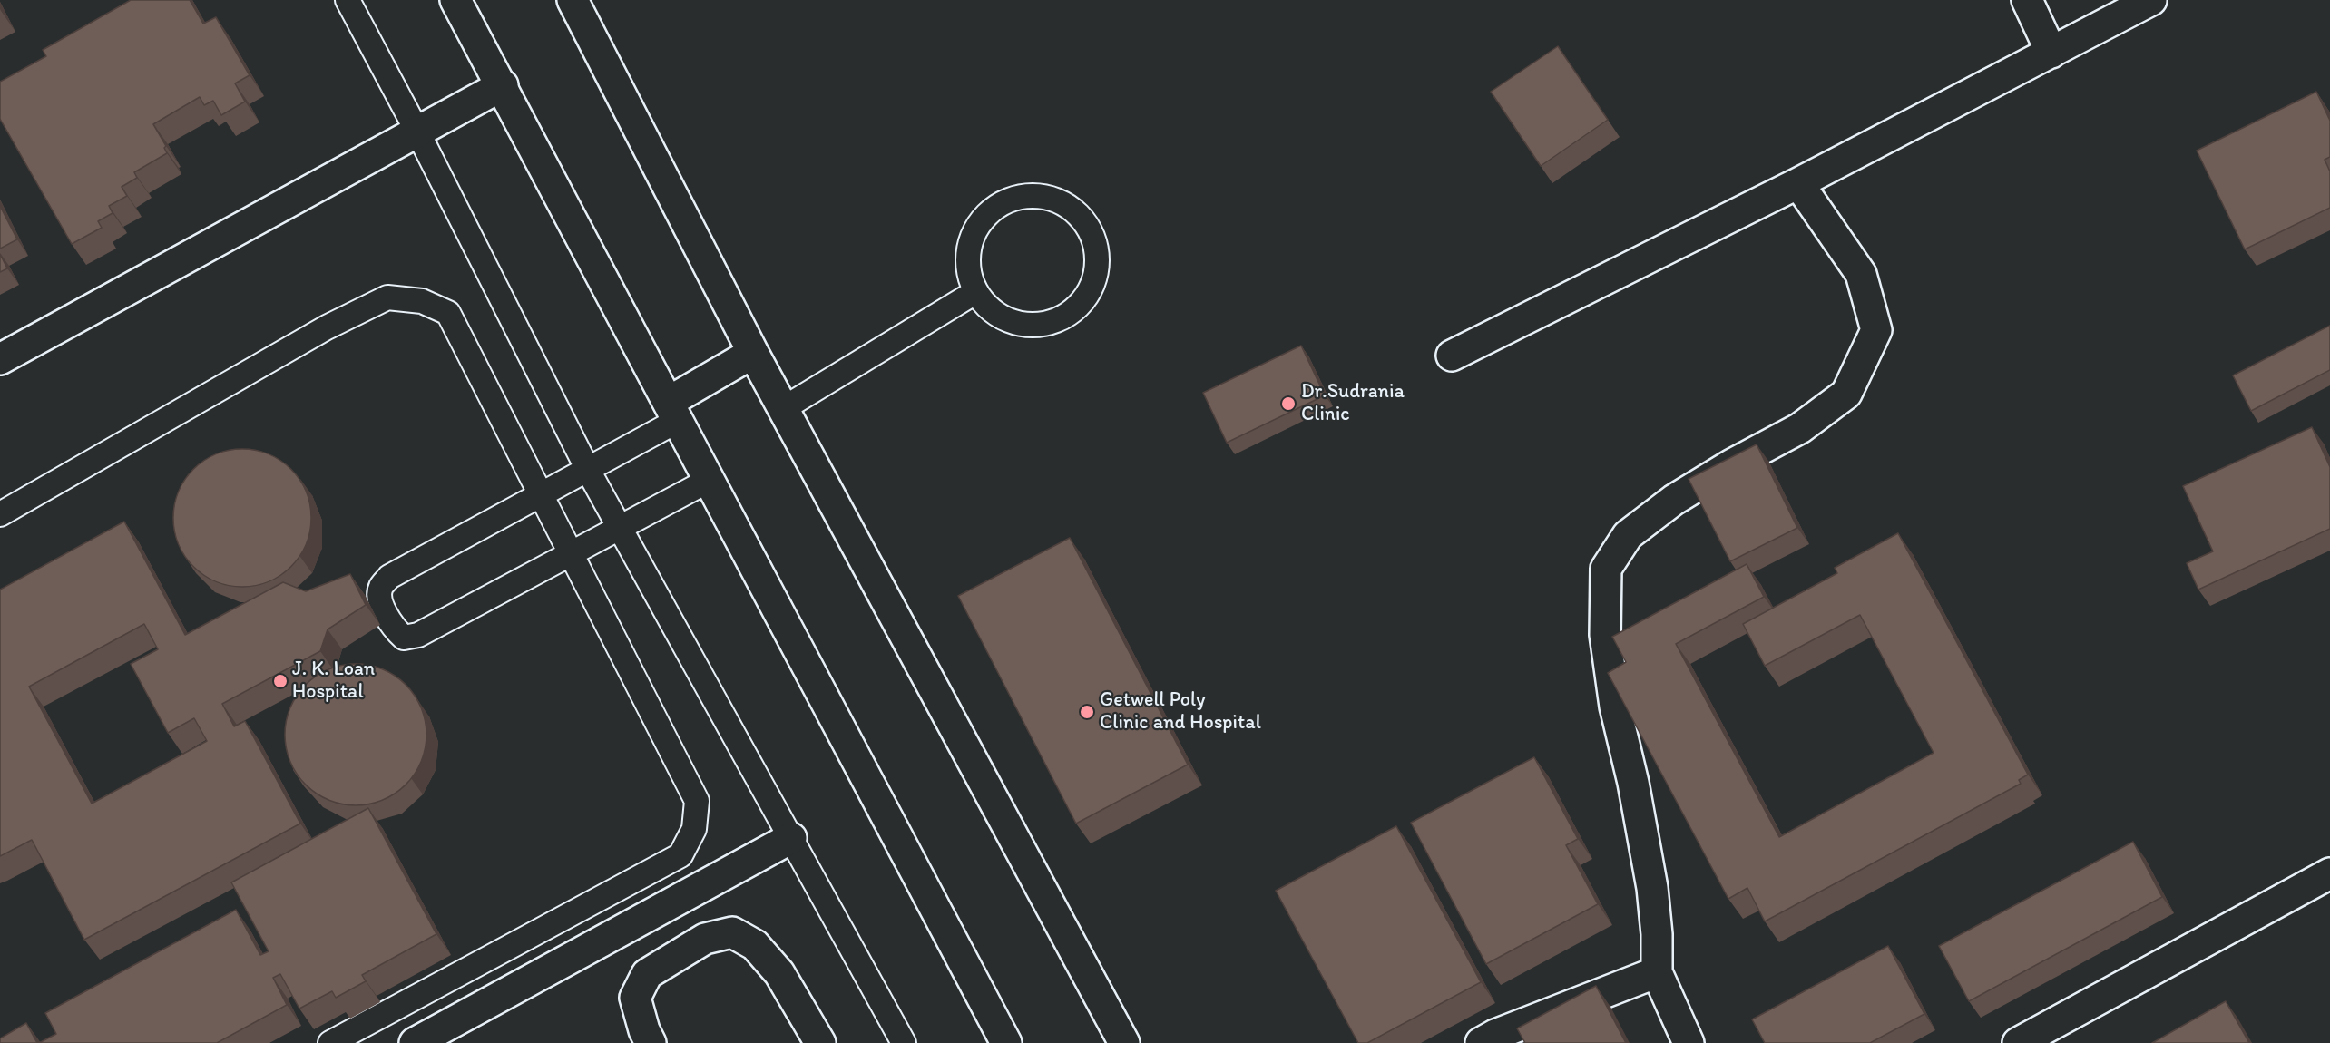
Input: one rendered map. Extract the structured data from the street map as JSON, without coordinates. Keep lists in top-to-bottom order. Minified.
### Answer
{"places":["Dr.Sudrania Clinic","J. K. Loan Hospital","Getwell Poly Clinic and Hospital"]}
